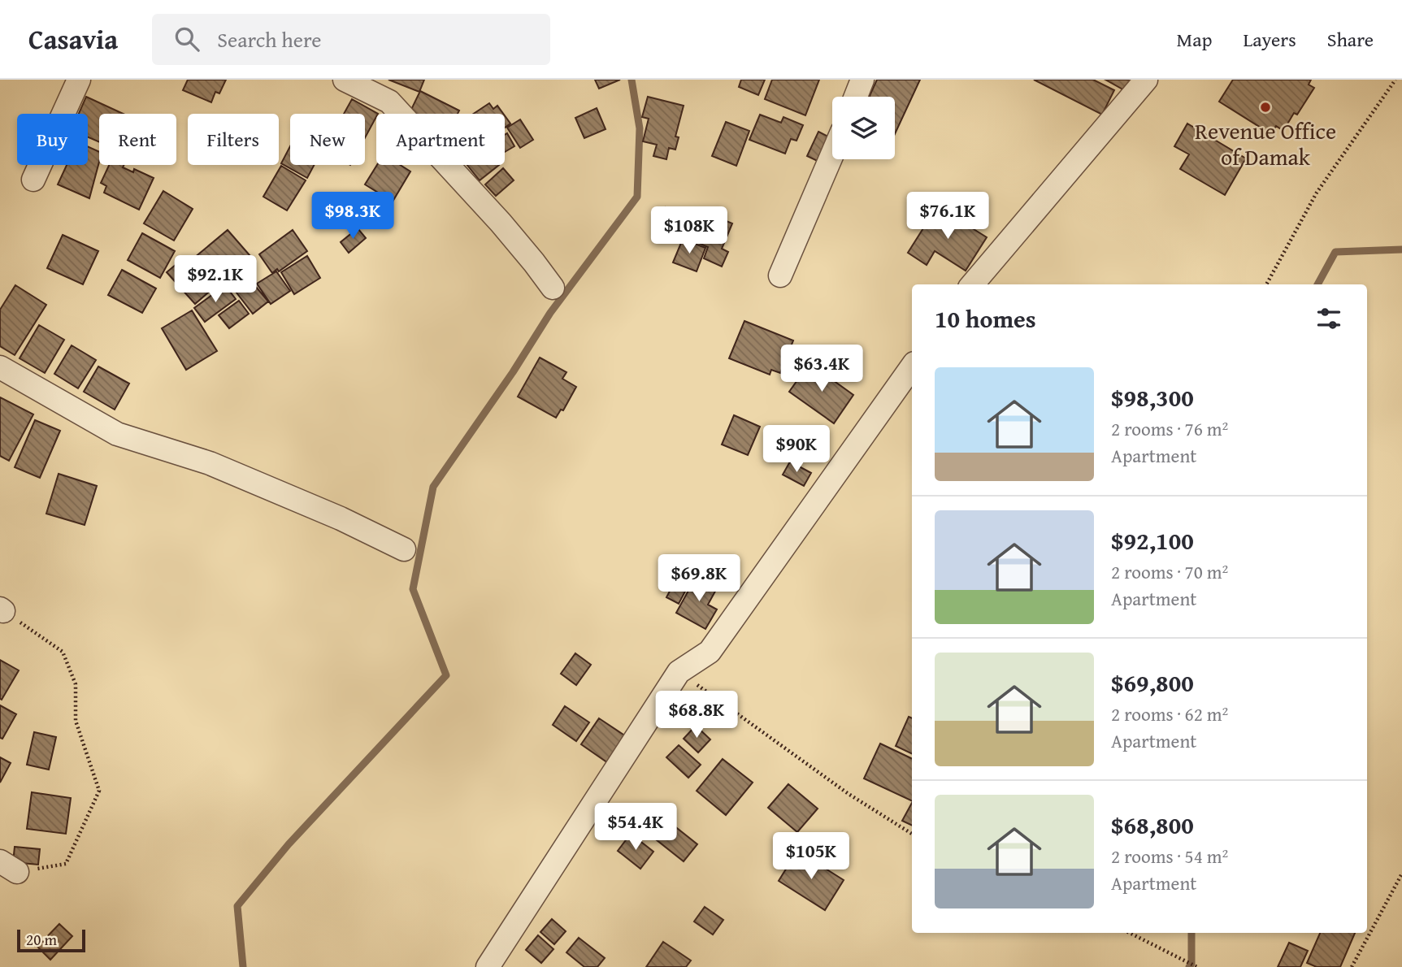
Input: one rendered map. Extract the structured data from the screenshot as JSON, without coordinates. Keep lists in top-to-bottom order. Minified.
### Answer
{"places":["Revenue Office of Damak"],"scale_bar":"20 m","page":{"header":"Casavia","search":"Search here","nav":["Map","Layers","Share"],"chip":["Buy","Rent","Filters","New","Apartment"],"price":["$98.3K","$76.1K","$108K","$92.1K","$63.4K","$90K","$69.8K","$68.8K","$54.4K","$105K"],"heading":"10 homes","list":[{"name":"$98,300","note":"2 rooms · 76 m² · Apartment"},{"name":"$92,100","note":"2 rooms · 70 m² · Apartment"},{"name":"$69,800","note":"2 rooms · 62 m² · Apartment"},{"name":"$68,800","note":"2 rooms · 54 m² · Apartment"}],"scale":"20 m"}}
